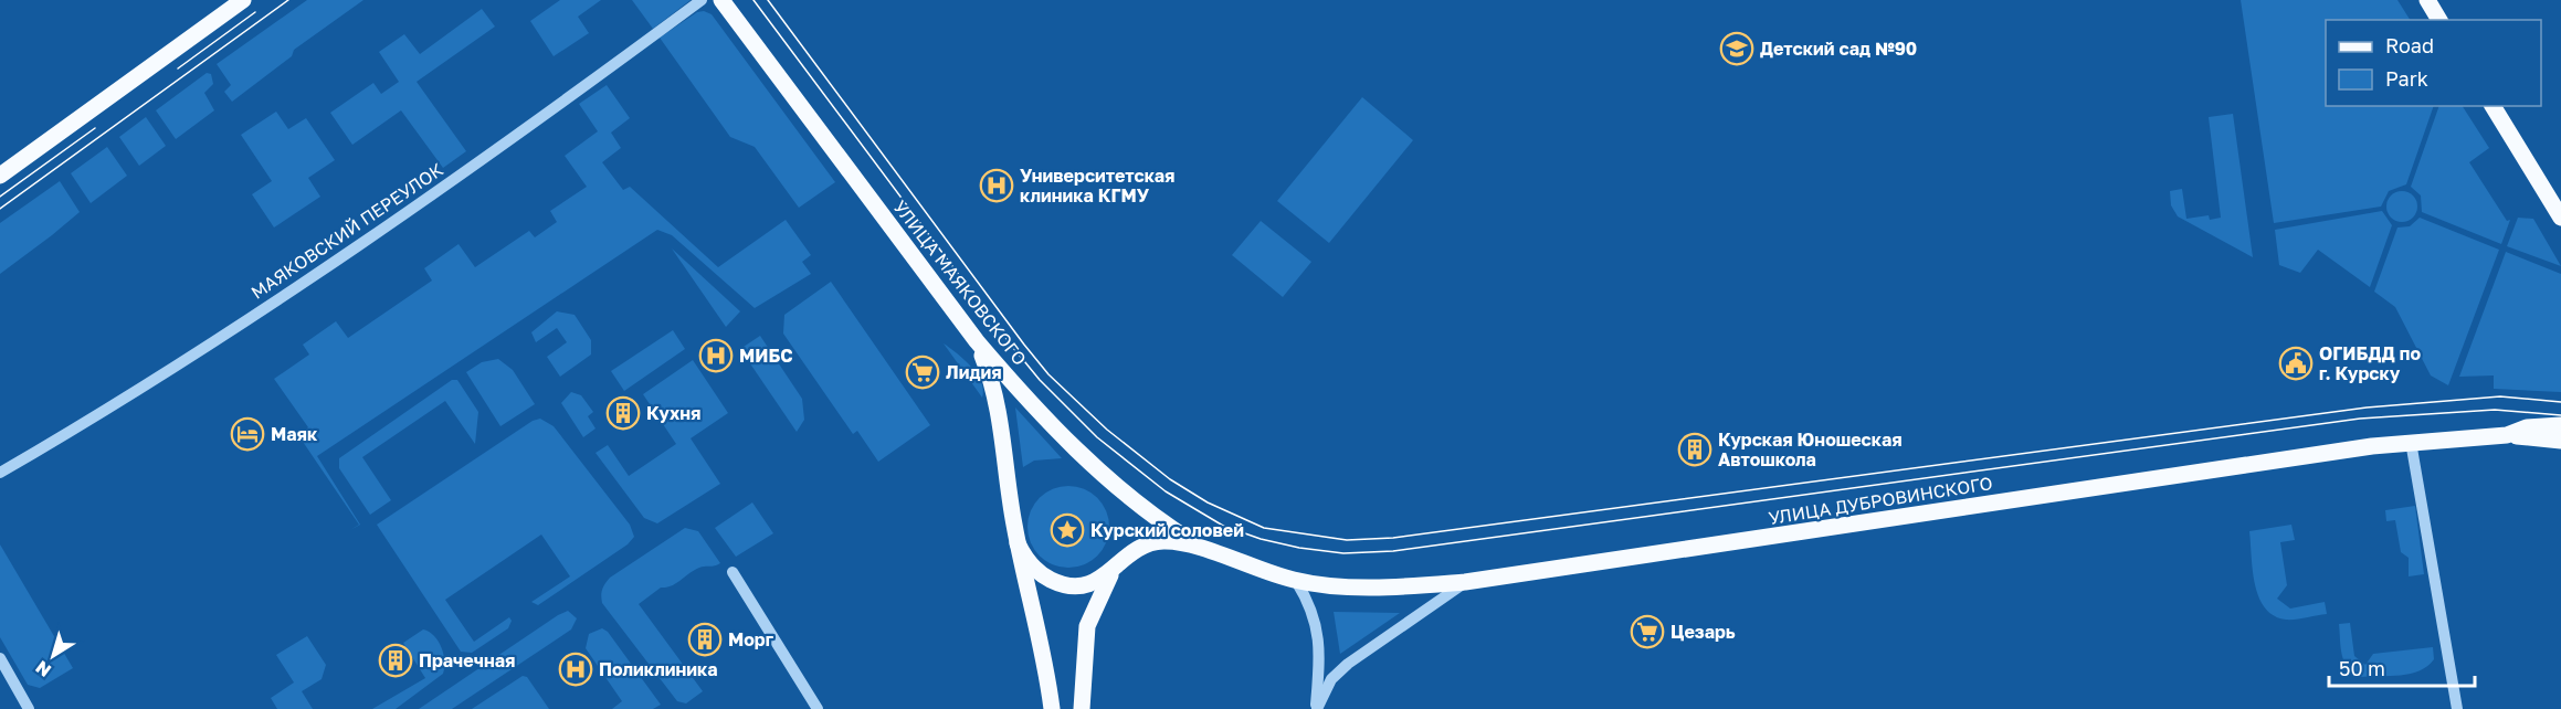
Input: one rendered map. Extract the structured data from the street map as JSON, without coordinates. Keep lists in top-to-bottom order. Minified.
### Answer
{"streets":{"main road":["УЛИЦА МАЯКОВСКОГО","УЛИЦА ДУБРОВИНСКОГО"],"street":["МАЯКОВСКИЙ ПЕРЕУЛОК"]},"crossings":[["УЛИЦА МАЯКОВСКОГО","УЛИЦА ДУБРОВИНСКОГО"]],"places":{"school or university":["Детский сад №90"],"hospital":["Университетская клиника КГМУ","МИБС","Поликлиника"],"public building":["ОГИБДД по г. Курску"],"supermarket":["Лидия","Цезарь"],"building":["Кухня","Курская Юношеская Автошкола","Морг","Прачечная"],"hotel":["Маяк"],"place":["Курский соловей"]},"legend":["Road","Park"],"scale_bar":"50 m","north":"bottom left"}
